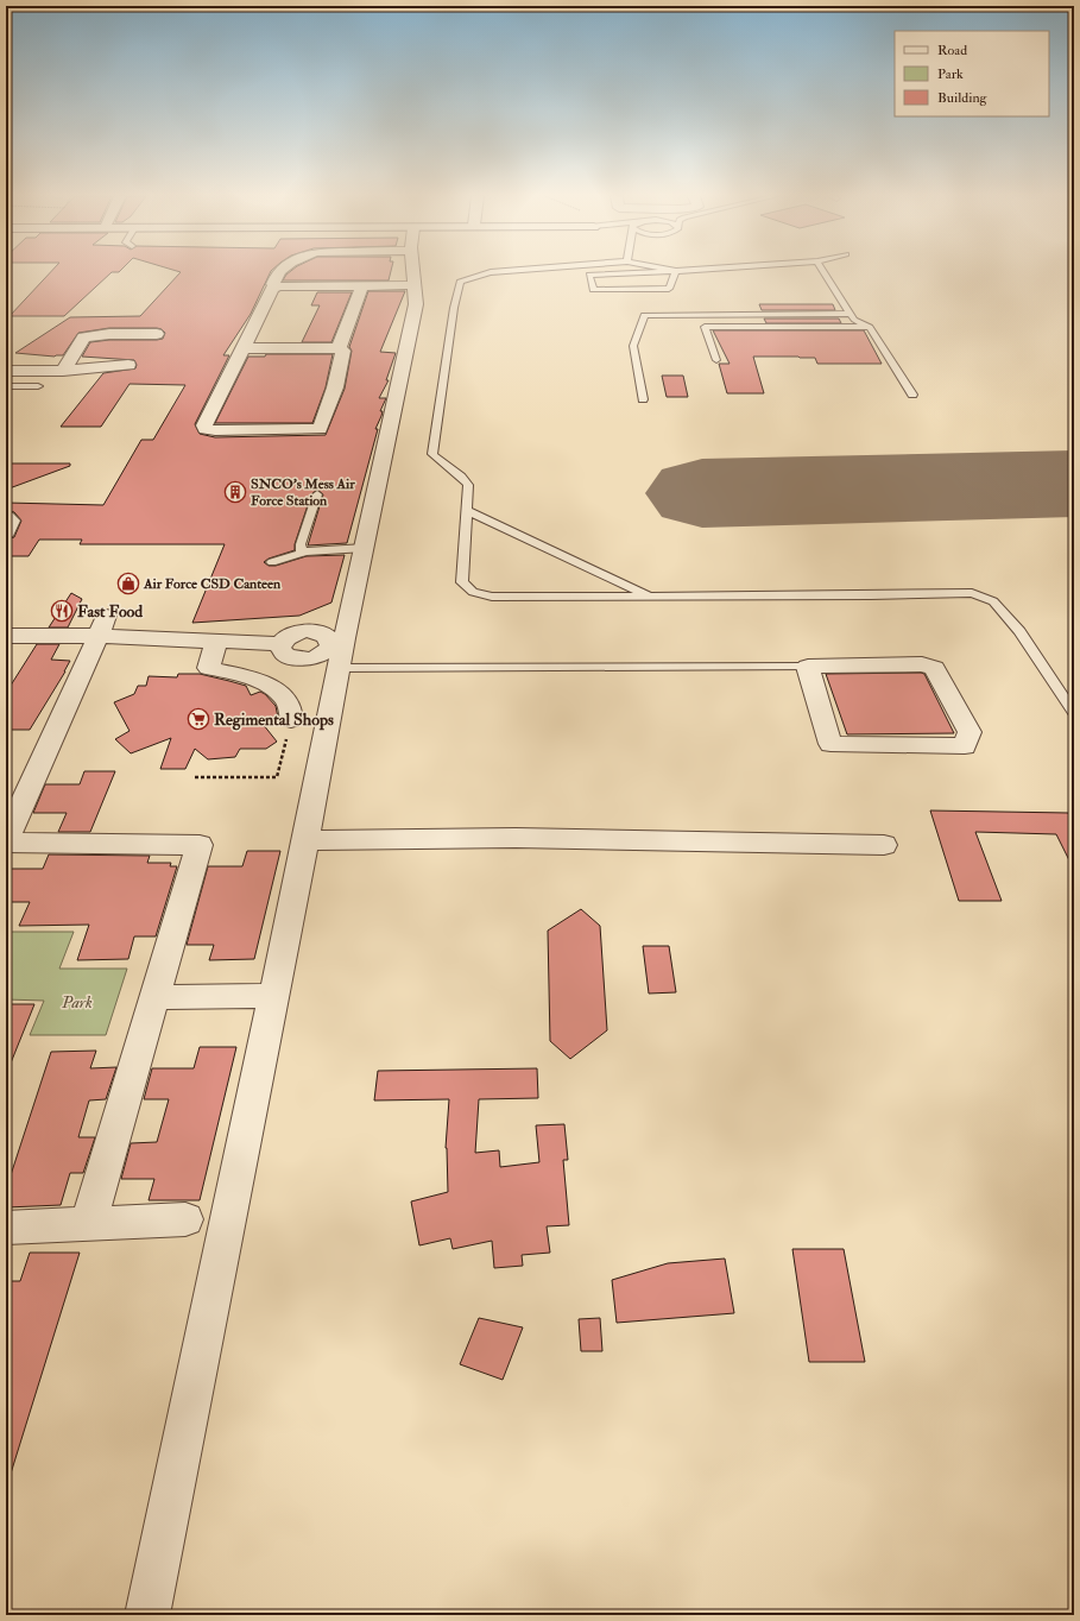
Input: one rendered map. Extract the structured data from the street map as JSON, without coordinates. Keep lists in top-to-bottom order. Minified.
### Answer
{"parks":["Park"],"places":{"building":["SNCO's Mess Air Force Station"],"shop":["Air Force CSD Canteen"],"restaurant":["Fast Food"],"supermarket":["Regimental Shops"]},"legend":["Road","Park","Building"]}
